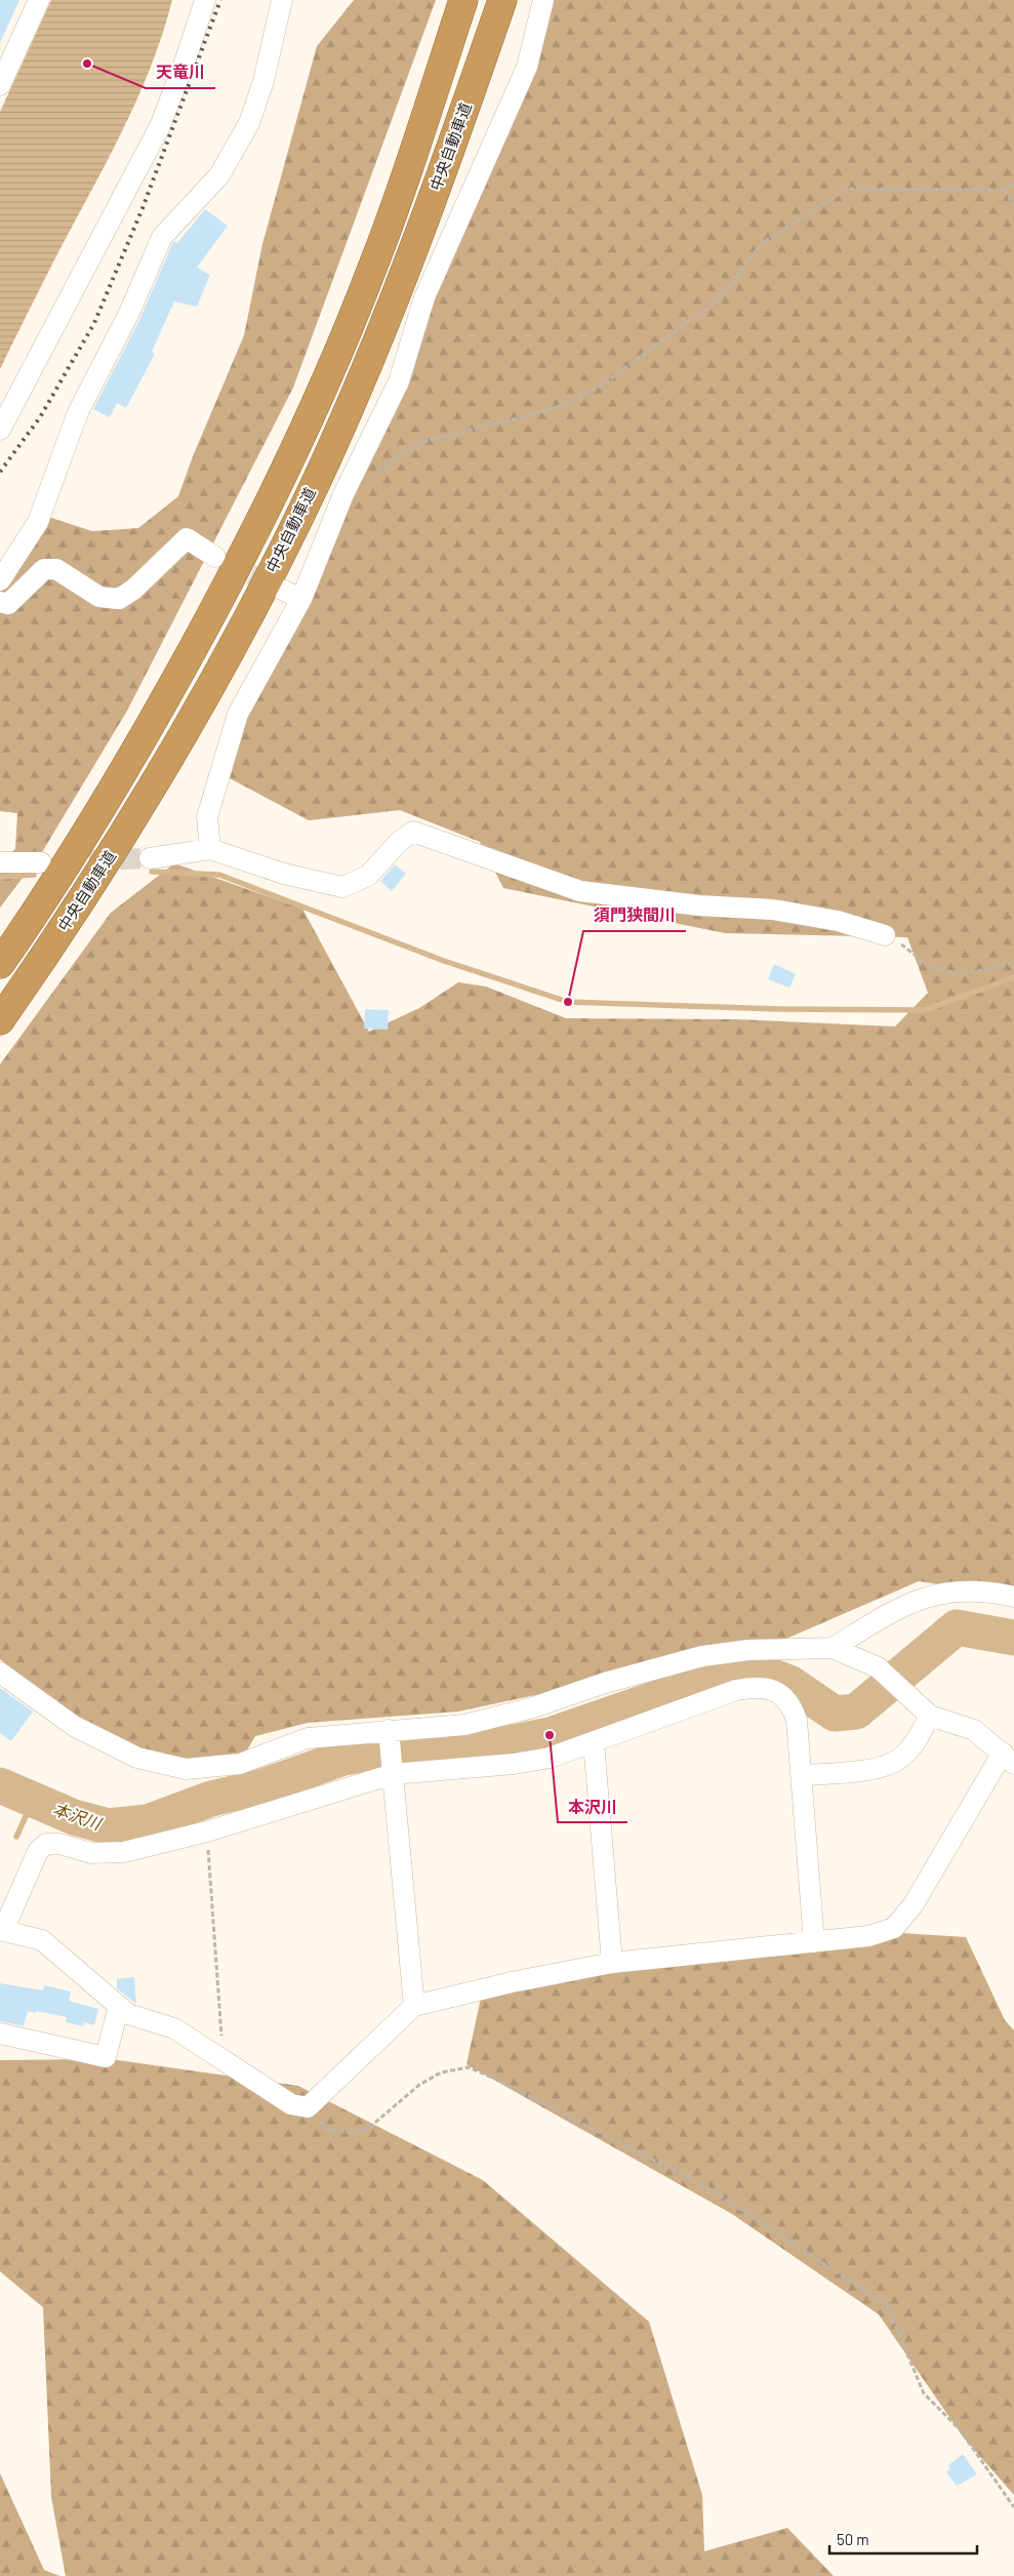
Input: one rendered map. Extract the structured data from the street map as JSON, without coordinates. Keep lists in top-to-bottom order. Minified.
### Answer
{"streets":{"highway":["中央自動車道"]},"water":["本沢川"],"places":["天竜川","須門狭間川","本沢川"],"scale_bar":"50 m"}
